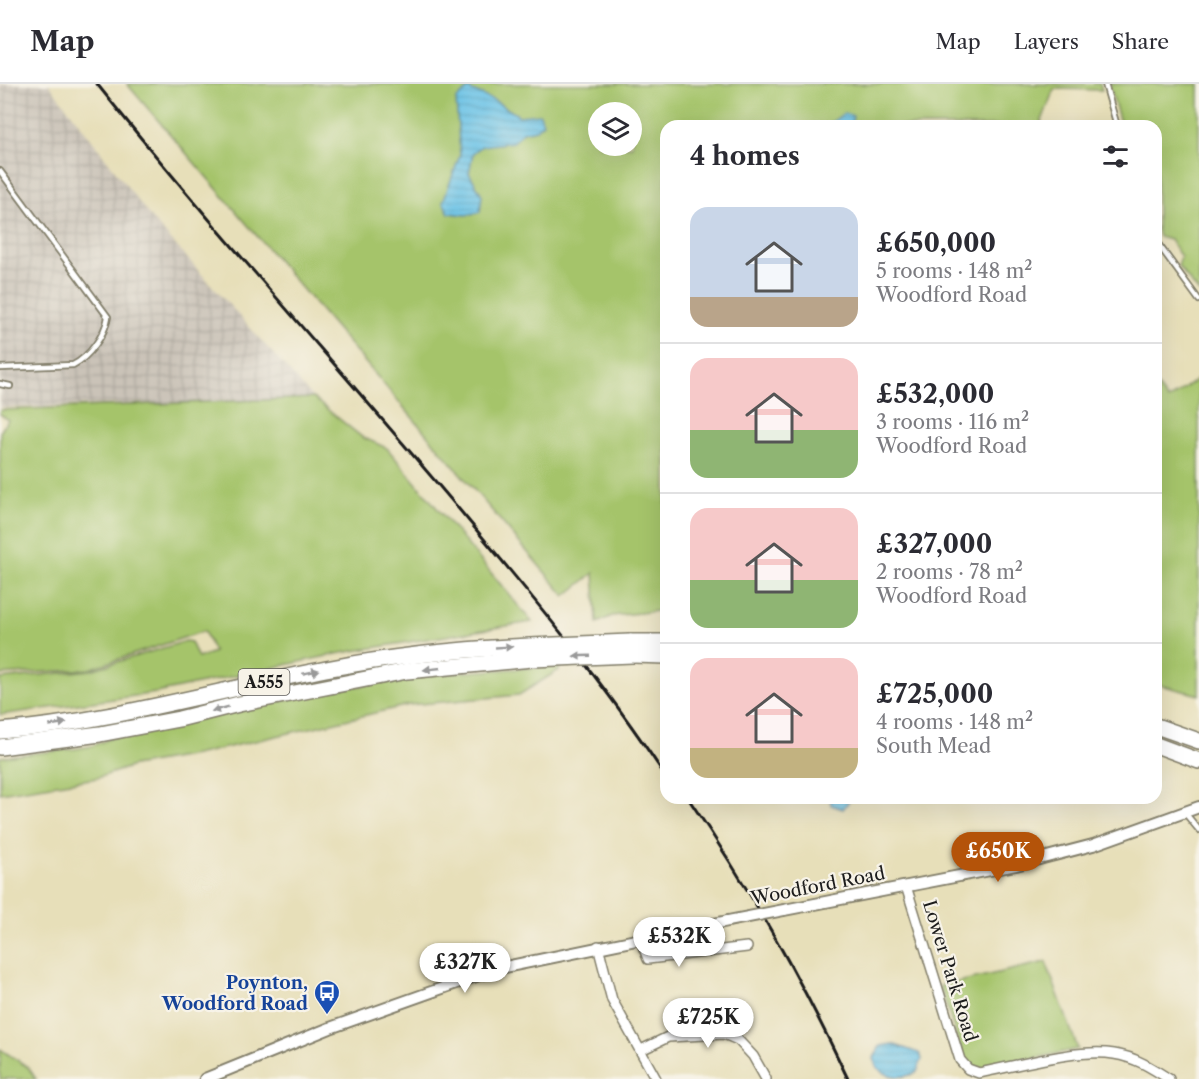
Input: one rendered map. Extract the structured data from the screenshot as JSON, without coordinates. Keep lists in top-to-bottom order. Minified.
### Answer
{"streets":{"highway":["A555"],"street":["Woodford Road","Lower Park Road"]},"crossings":[["Woodford Road","Lower Park Road"]],"places":{"bus stop":["Poynton, Woodford Road"]},"page":{"header":"Map","nav":["Map","Layers","Share"],"heading":"4 homes","list":[{"name":"£650,000","note":"5 rooms · 148 m² · Woodford Road"},{"name":"£532,000","note":"3 rooms · 116 m² · Woodford Road"},{"name":"£327,000","note":"2 rooms · 78 m² · Woodford Road"},{"name":"£725,000","note":"4 rooms · 148 m² · South Mead"}],"price":["£650K","£532K","£327K","£725K"]}}
